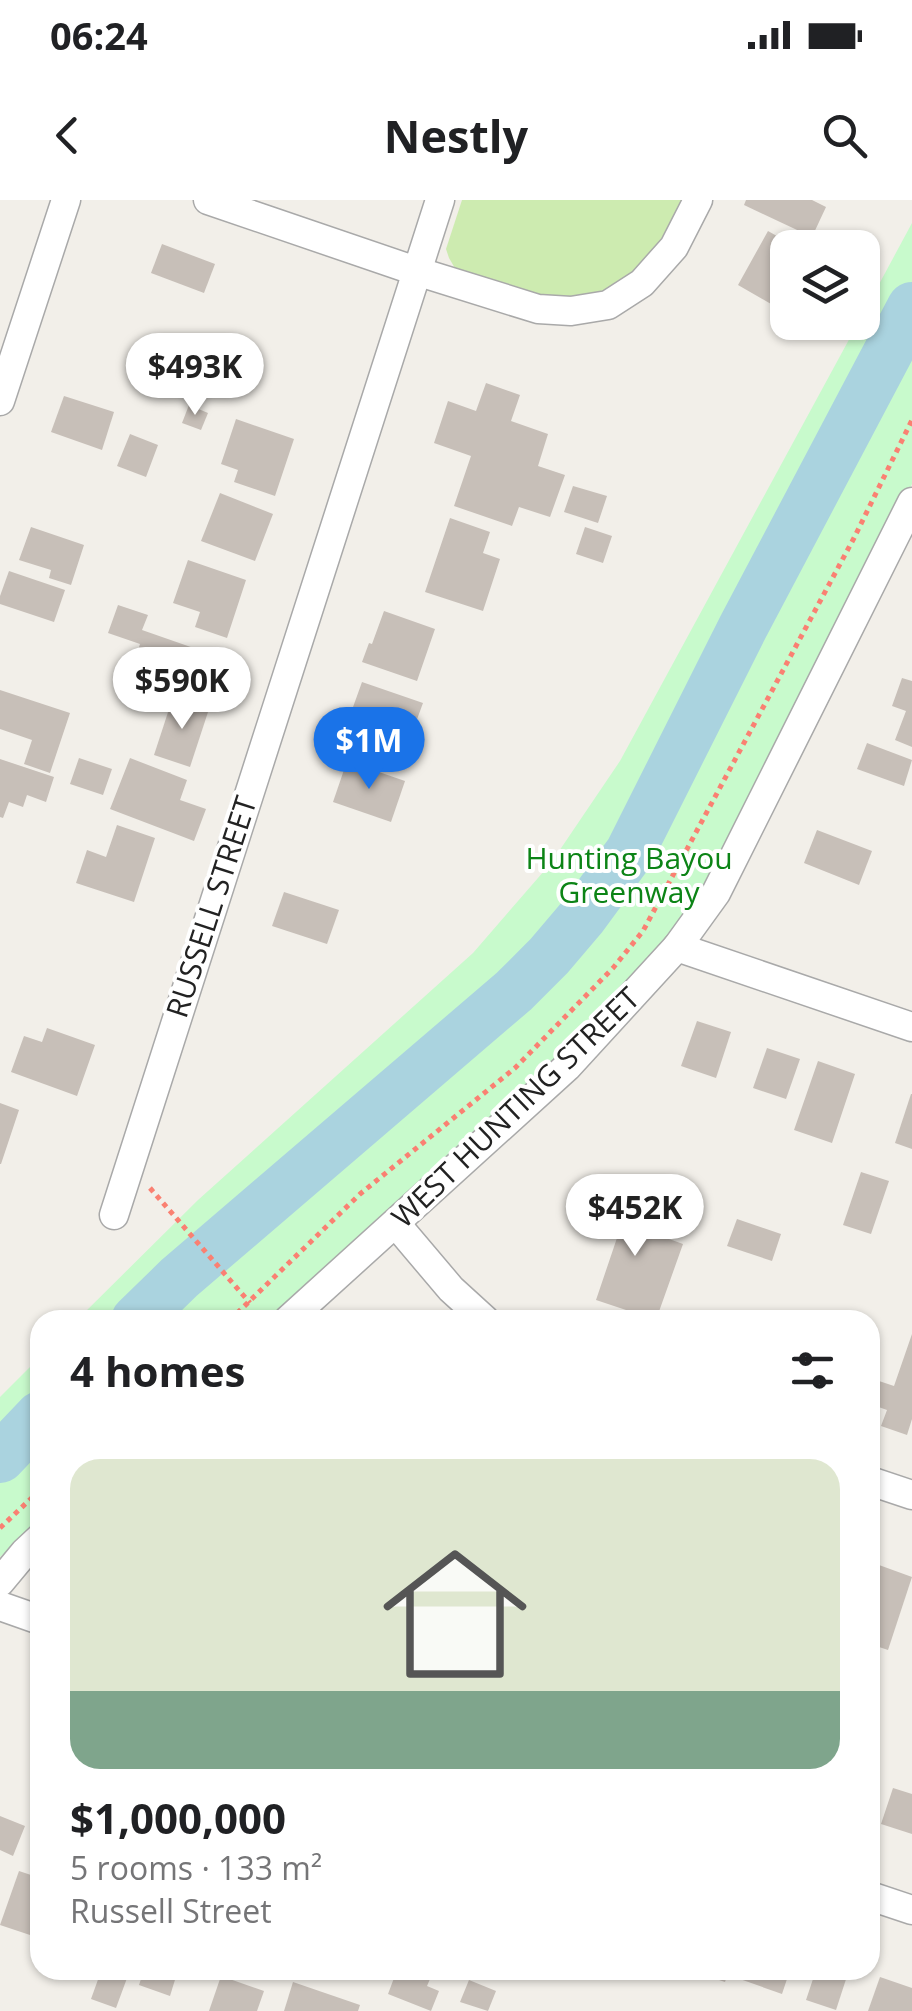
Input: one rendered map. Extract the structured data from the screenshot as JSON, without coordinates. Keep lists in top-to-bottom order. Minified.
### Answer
{"streets":{"street":["RUSSELL STREET","WEST HUNTING STREET"]},"parks":["Hunting Bayou Greenway"],"page":{"status":"06:24","header":"Nestly","price":["$493K","$590K","$1M","$452K"],"heading":"4 homes","list":[{"name":"$1,000,000","note":"5 rooms · 133 m² · Russell Street"}]}}
